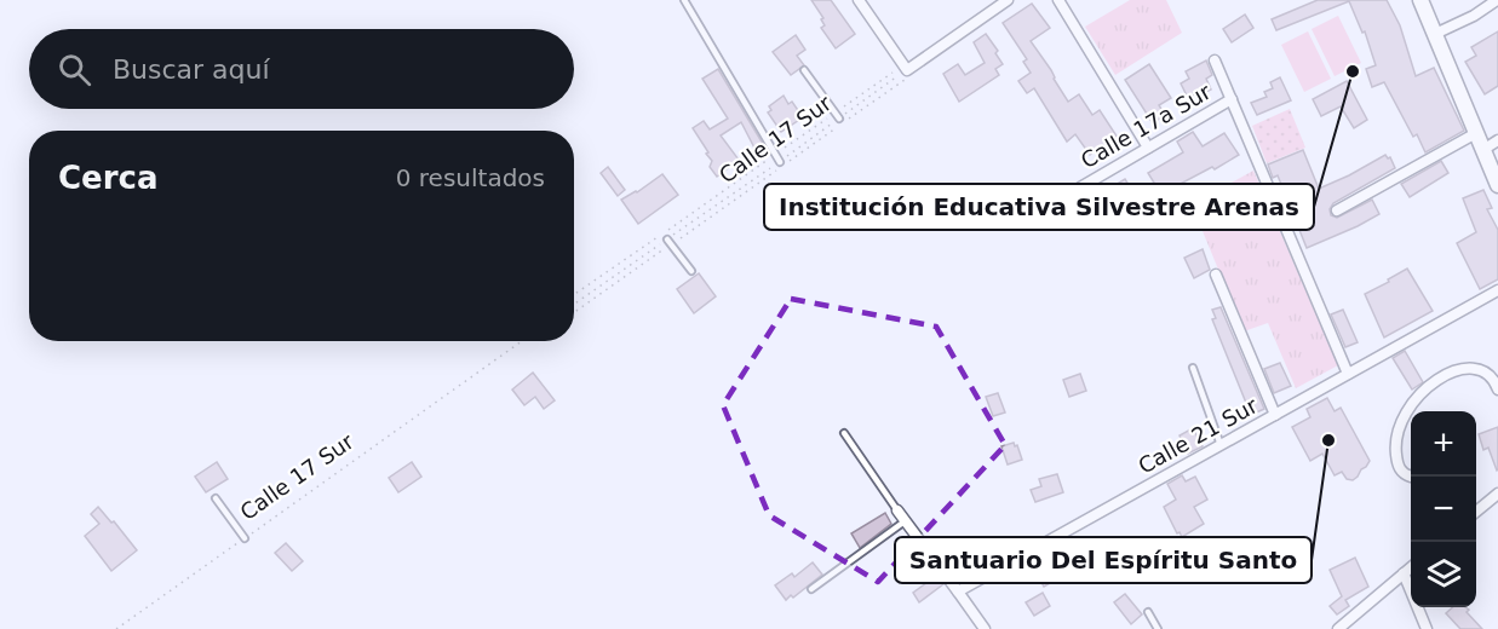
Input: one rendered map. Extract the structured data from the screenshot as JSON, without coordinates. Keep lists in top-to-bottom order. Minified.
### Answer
{"streets":{"street":["Calle 17a Sur","Calle 21 Sur"],"path":["Calle 17 Sur"]},"places":["Institución Educativa Silvestre Arenas","Santuario Del Espíritu Santo"],"page":{"search":"Buscar aquí","heading":["Cerca","0 resultados"],"map_buttons":["+","−"]}}
